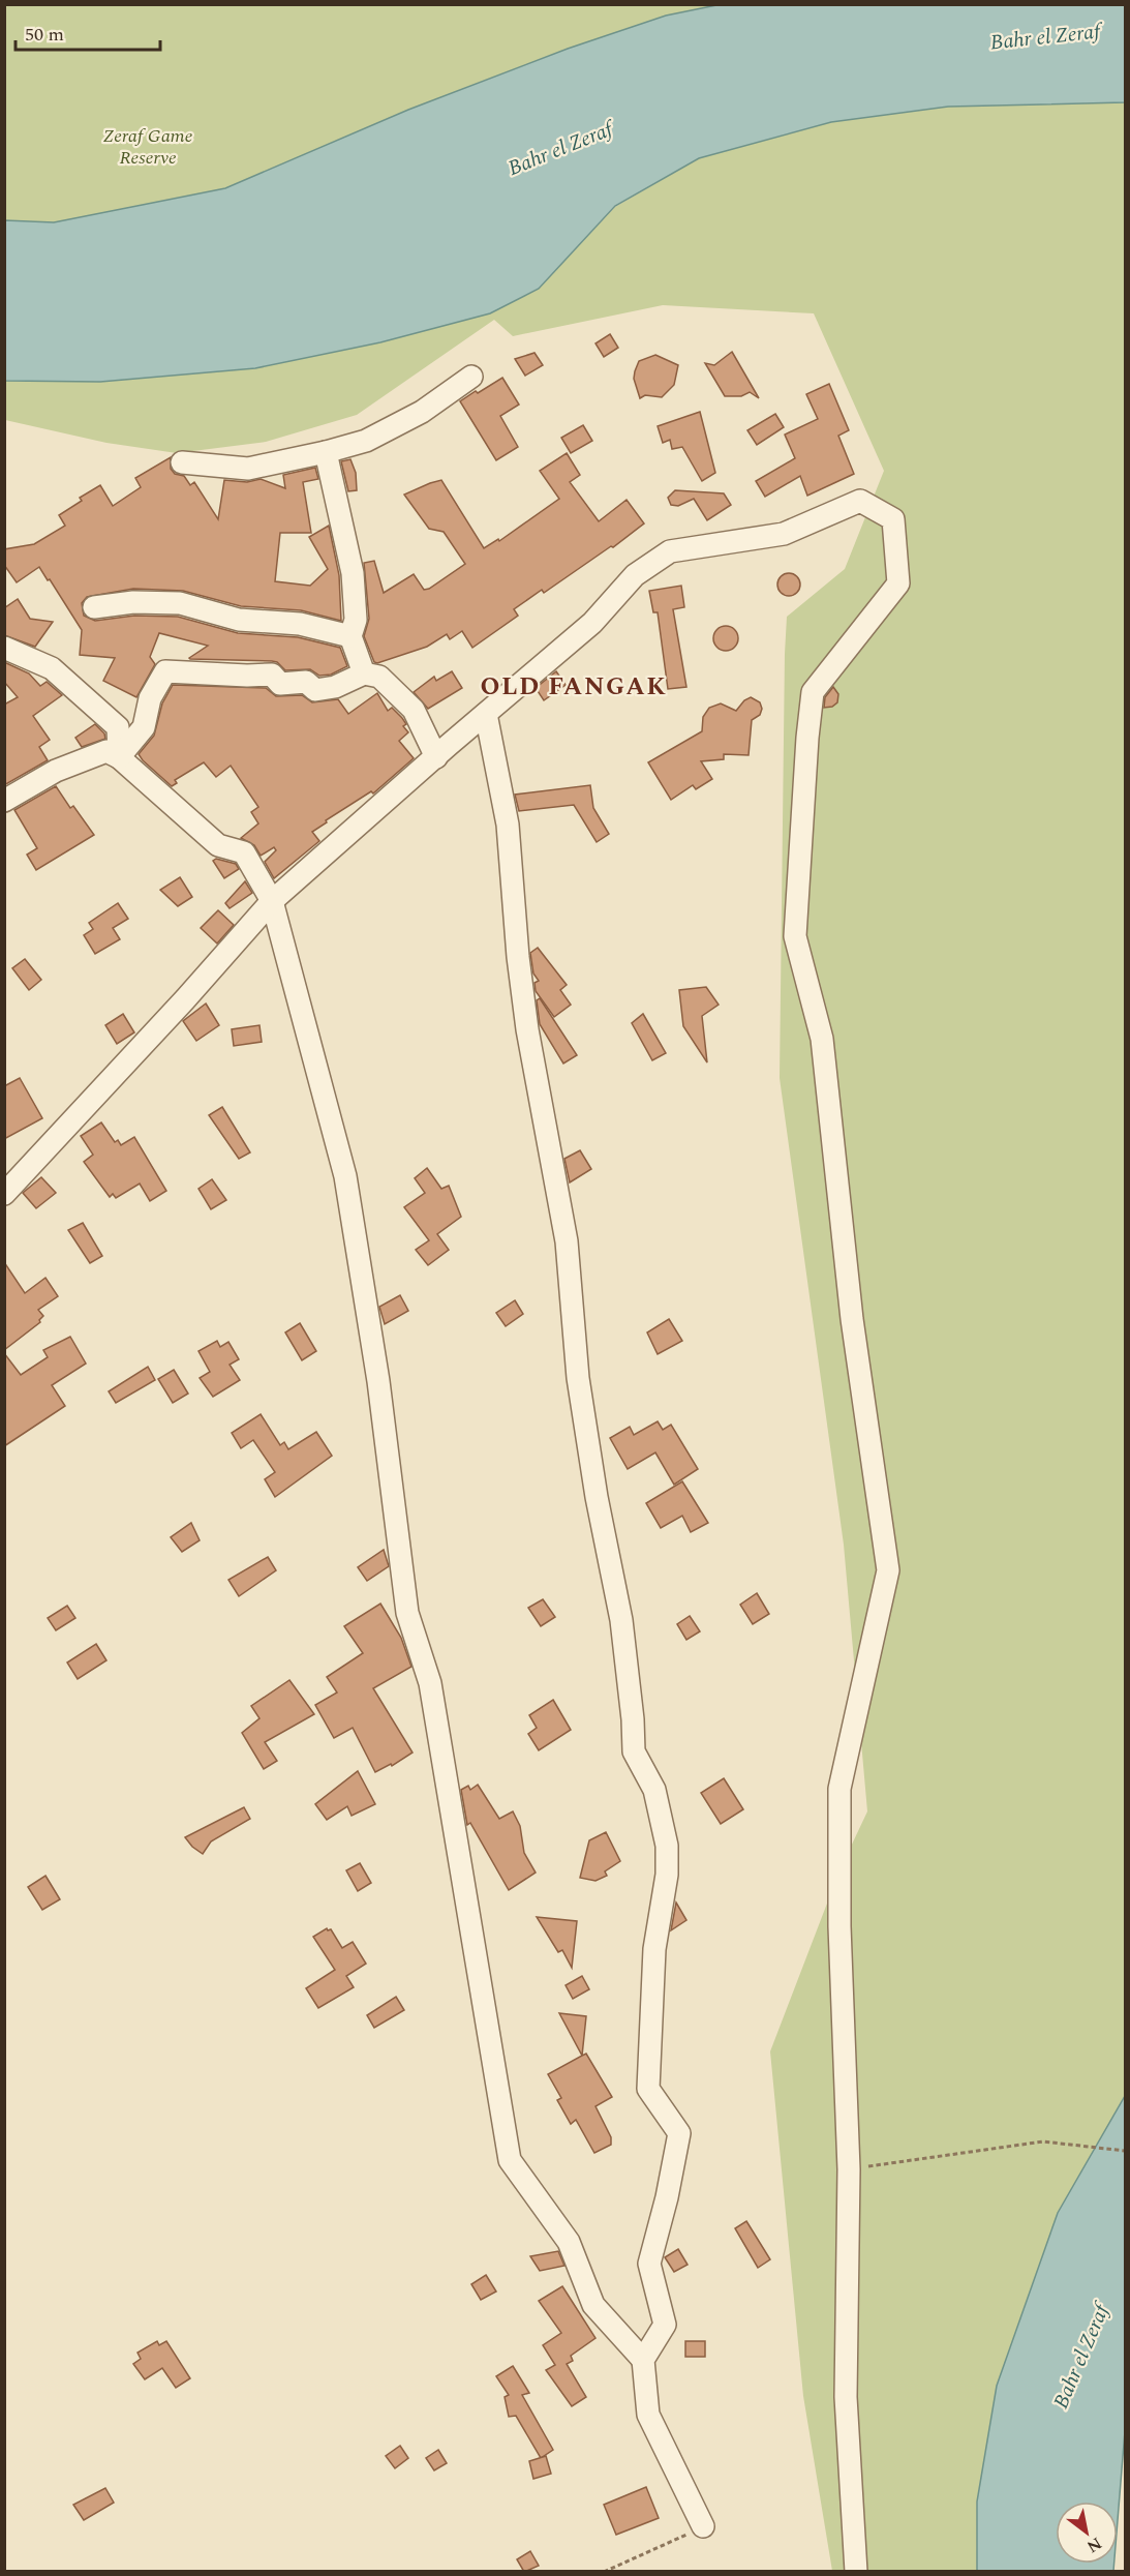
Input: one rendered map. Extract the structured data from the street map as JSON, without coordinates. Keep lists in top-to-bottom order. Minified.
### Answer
{"districts":["OLD FANGAK"],"water":["Bahr el Zeraf"],"parks":["Zeraf Game Reserve"],"scale_bar":"50 m","north":"bottom right"}
